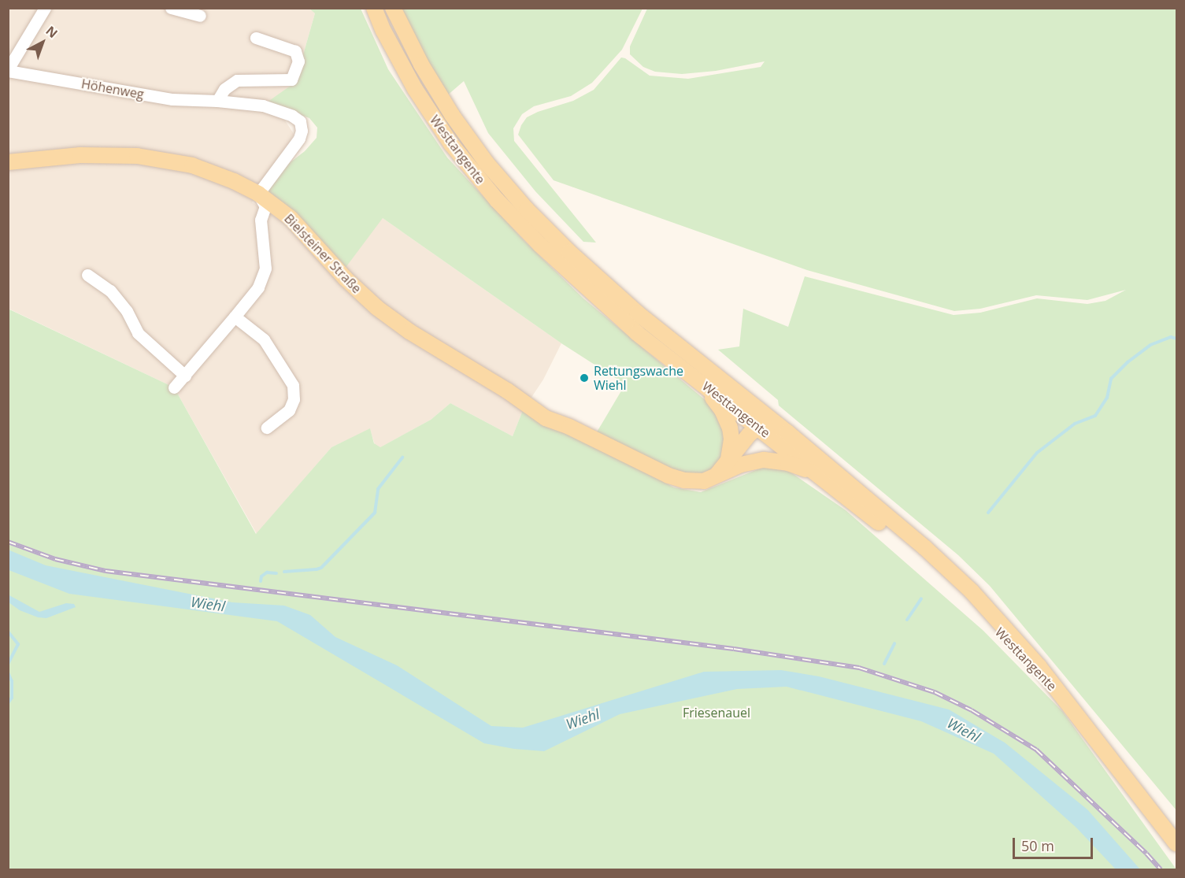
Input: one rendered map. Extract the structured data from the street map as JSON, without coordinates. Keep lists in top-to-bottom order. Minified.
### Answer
{"streets":{"main road":["Westtangente","Bielsteiner Straße"],"street":["Höhenweg"]},"crossings":[["Höhenweg","Bielsteiner Straße"],["Westtangente","Bielsteiner Straße"]],"water":["Wiehl"],"parks":["Friesenauel"],"places":["Rettungswache Wiehl"],"scale_bar":"50 m","north":"top right"}
